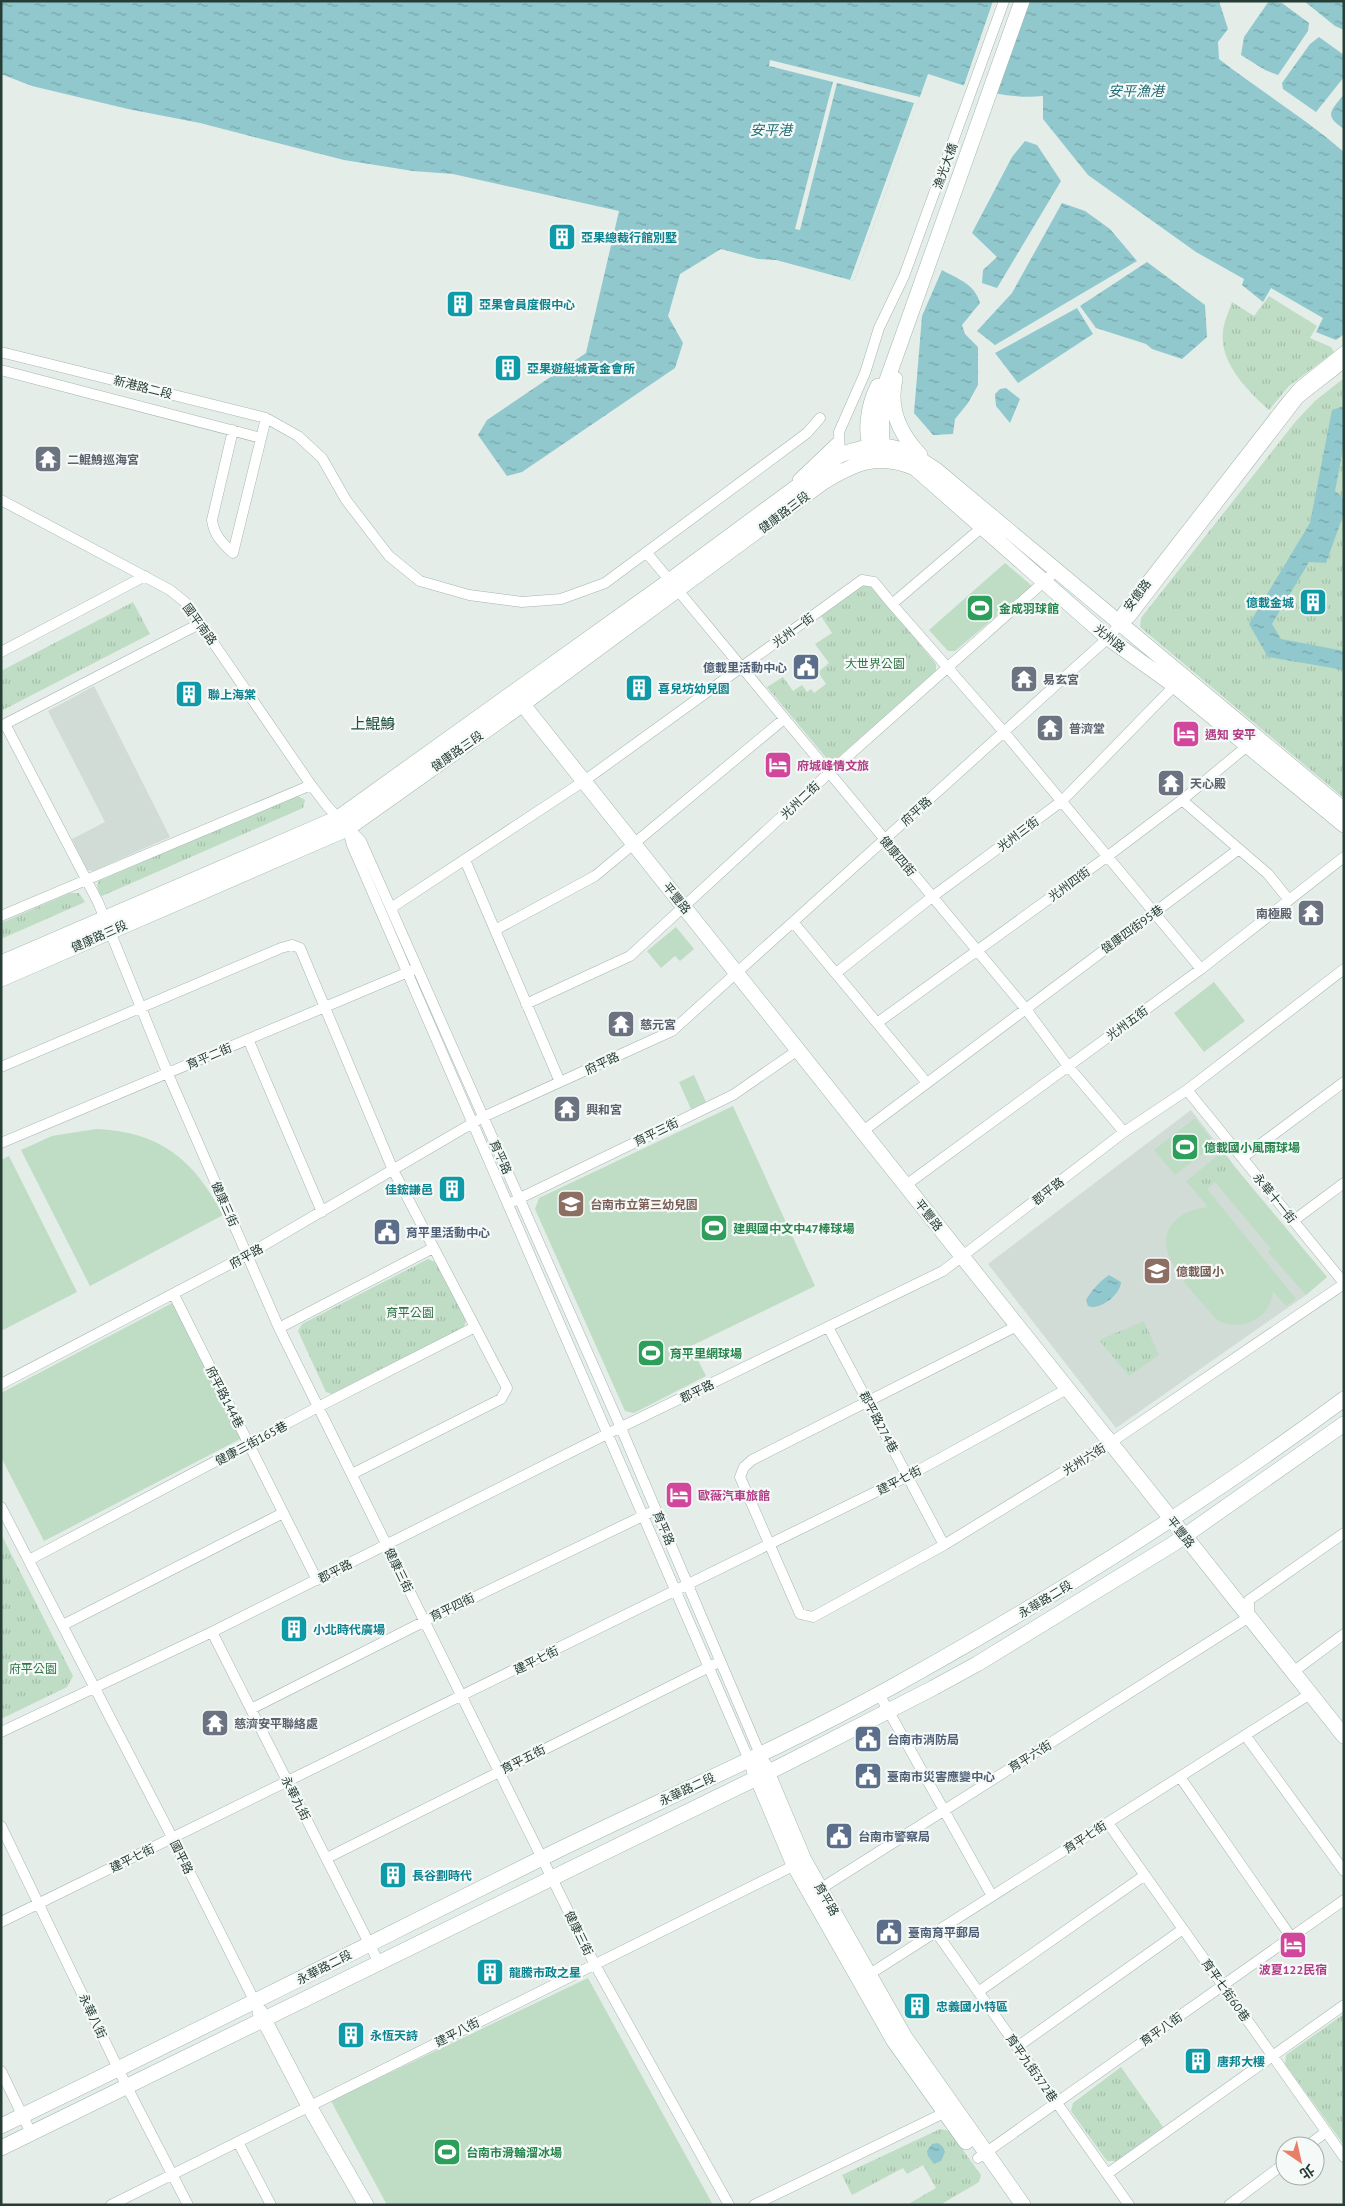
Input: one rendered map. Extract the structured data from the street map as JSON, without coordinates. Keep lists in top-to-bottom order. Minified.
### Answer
{"streets":{"street":["漁光大橋","新港路二段","健康路三段","安億路","國平南路","光州一街","光州路","光州二街","府平路","光州三街","健康四街","光州四街","平豐路","健康四街95巷","光州五街","育平二街","育平三街","育平路","郡平路","永華十一街","健康三街","府平路144巷","郡平路274巷","健康三街165巷","光州六街","建平七街","永華路二段","育平四街","育平六街","育平五街","永華九街","育平七街","國平路","育平七街60巷","永華八街","育平八街","建平八街","育平九街372巷"]},"crossings":[["漁光大橋","健康路三段"],["新港路二段","健康四街"],["健康路三段","國平南路"],["健康路三段","光州路"],["健康路三段","健康四街"],["健康路三段","平豐路"],["健康路三段","育平路"],["健康路三段","健康三街"],["安億路","光州路"],["安億路","府平路"],["國平南路","育平路"],["光州一街","光州二街"],["光州一街","府平路"],["光州一街","光州三街"],["光州一街","健康四街"],["光州一街","光州四街"],["光州一街","平豐路"],["光州一街","健康四街95巷"],["光州一街","光州五街"],["光州一街","育平路"],["光州路","光州二街"],["光州路","府平路"],["光州路","光州三街"],["光州路","光州四街"],["光州二街","健康四街"],["光州二街","平豐路"],["府平路","健康四街"],["府平路","平豐路"],["府平路","育平路"],["府平路","健康三街"],["府平路","府平路144巷"],["光州三街","健康四街"],["健康四街","光州四街"],["健康四街","健康四街95巷"],["健康四街","光州五街"],["健康四街","郡平路"],["平豐路","健康四街95巷"],["平豐路","光州五街"],["平豐路","育平三街"],["平豐路","郡平路"],["平豐路","光州六街"],["平豐路","建平七街"],["平豐路","永華路二段"],["平豐路","育平六街"],["平豐路","育平七街"],["育平二街","育平路"],["育平二街","健康三街"],["育平三街","育平路"],["育平路","郡平路"],["育平路","建平七街"],["育平路","永華路二段"],["育平路","育平四街"],["育平路","育平六街"],["育平路","育平五街"],["育平路","育平七街"],["育平路","育平八街"],["育平路","建平八街"],["郡平路","永華十一街"],["郡平路","健康三街"],["郡平路","府平路144巷"],["郡平路","郡平路274巷"],["郡平路","永華九街"],["郡平路","國平路"],["永華十一街","光州六街"],["健康三街","健康三街165巷"],["健康三街","建平七街"],["健康三街","永華路二段"],["健康三街","育平四街"],["健康三街","育平五街"],["健康三街","建平八街"],["府平路144巷","健康三街165巷"],["郡平路274巷","光州六街"],["郡平路274巷","建平七街"],["健康三街165巷","國平路"],["光州六街","建平七街"],["建平七街","永華九街"],["建平七街","國平路"],["建平七街","永華八街"],["永華路二段","永華九街"],["永華路二段","國平路"],["永華路二段","永華八街"],["育平四街","永華九街"],["育平五街","永華九街"],["育平七街","育平七街60巷"],["育平七街","育平九街372巷"],["國平路","建平八街"],["育平七街60巷","育平八街"],["永華八街","建平八街"],["育平八街","育平九街372巷"]],"districts":["上鯤鯓"],"water":["安平漁港","安平港"],"parks":["大世界公園","育平公園","府平公園"],"places":{"building":["亞果總裁行館別墅","亞果會員度假中心","亞果遊艇城黃金會所","億載金城","喜兒坊幼兒園","聯上海棠","佳鋐謙邑","小北時代廣場","長谷劃時代","龍騰市政之星","忠義國小特區","永恆天詩","唐邦大樓"],"temple":["二鯤鯓巡海宮","易玄宮","普濟堂","天心殿","南極殿","慈元宮","興和宮","慈濟安平聯絡處"],"sports":["金成羽球館","億載國小風雨球場","建興國中文中47棒球場","育平里網球場","台南市滑輪溜冰場"],"public building":["億載里活動中心","育平里活動中心","台南市消防局","臺南市災害應變中心","台南市警察局","臺南育平郵局"],"hotel":["遇知 安平","府城峰情文旅","歐薇汽車旅館","波夏122民宿"],"school or university":["台南市立第三幼兒園","億載國小"]},"north":"bottom right"}
